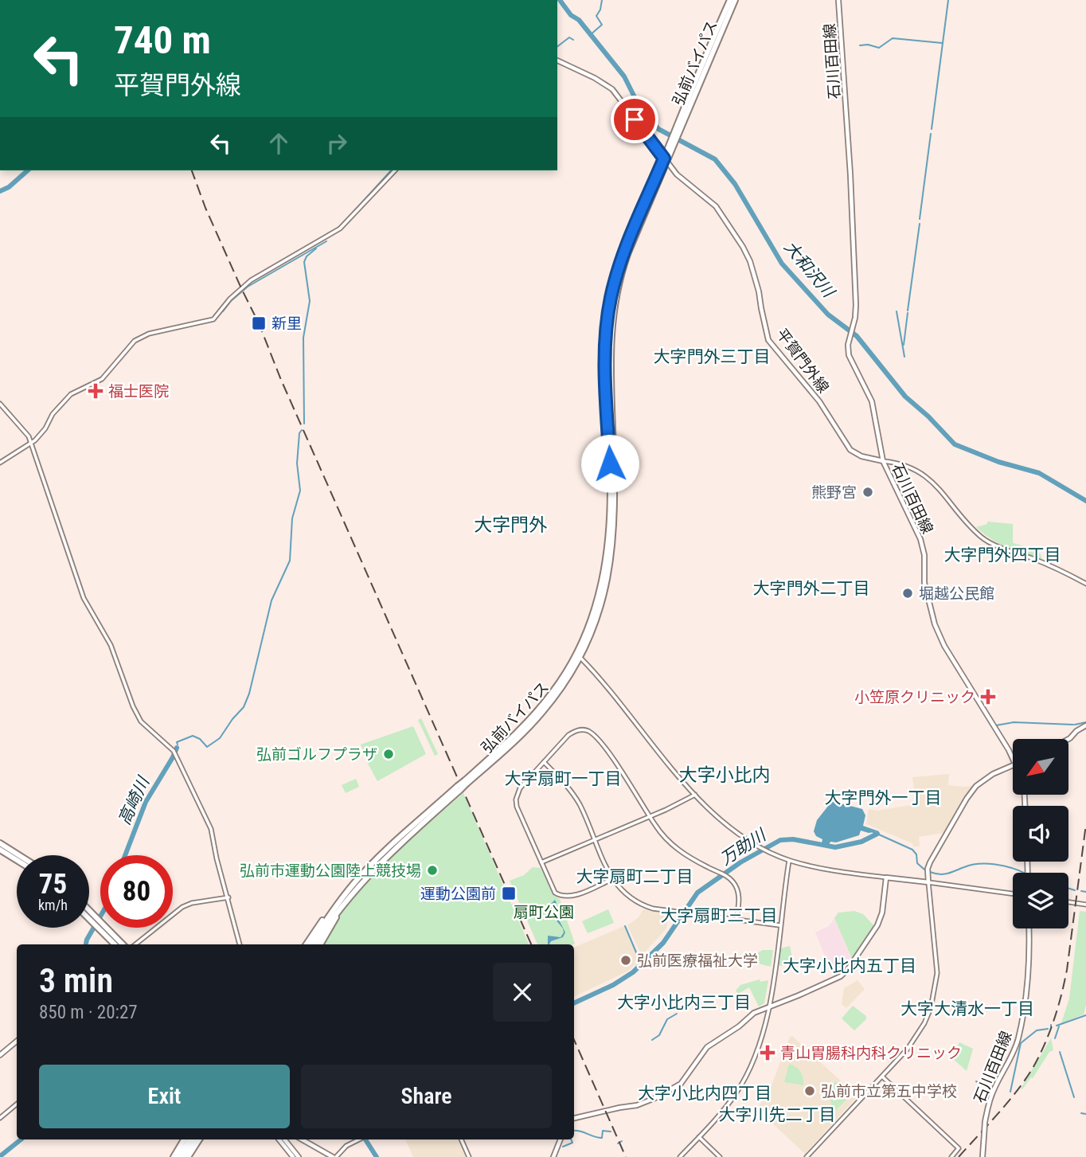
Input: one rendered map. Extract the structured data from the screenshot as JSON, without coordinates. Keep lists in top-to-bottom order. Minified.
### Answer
{"streets":{"highway":["弘前バイパス"],"main road":["石川百田線","平賀門外線"]},"crossings":[["石川百田線","平賀門外線"],["弘前バイパス","平賀門外線"]],"districts":["大字門外三丁目","大字門外","大字門外四丁目","大字門外二丁目","大字小比内","大字扇町一丁目","大字門外一丁目","大字扇町二丁目","大字扇町三丁目","大字小比内五丁目","大字小比内三丁目","大字大清水一丁目","大字小比内四丁目","大字川先二丁目"],"water":["大和沢川","高崎川","万助川"],"parks":["扇町公園"],"places":{"transit":["新里","運動公園前"],"health":["福士医院","小笠原クリニック","青山胃腸科内科クリニック"],"other":["熊野宮","堀越公民館","弘前ゴルフプラザ","弘前市運動公園陸上競技場","弘前医療福祉大学","弘前市立第五中学校"]},"north":"bottom left","page":{"turn":["740 m","平賀門外線"],"speed":"75 km/h","limit":"80","heading":["3 min","850 m · 20:27"],"buttons":["Exit","Share"]}}
